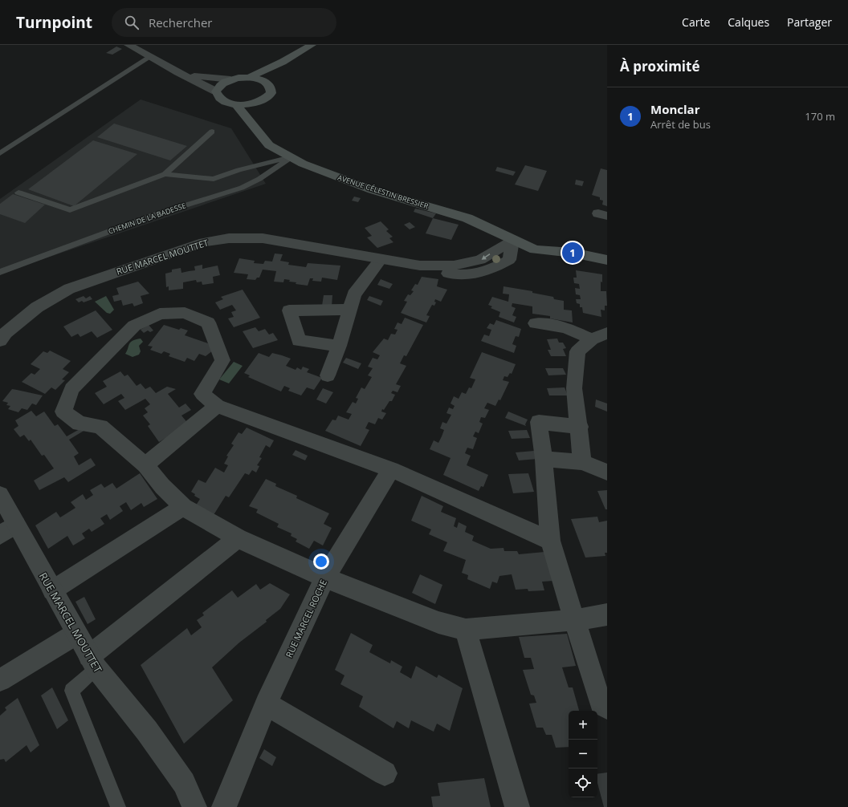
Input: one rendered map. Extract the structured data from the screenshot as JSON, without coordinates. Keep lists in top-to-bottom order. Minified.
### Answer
{"streets":{"main road":["AVENUE CÉLESTIN BRESSIER"],"street":["RUE MARCEL MOUTTET","RUE MARCEL ROCHE"],"lane":["CHEMIN DE LA BADESSE"]},"crossings":[["AVENUE CÉLESTIN BRESSIER","CHEMIN DE LA BADESSE"],["AVENUE CÉLESTIN BRESSIER","RUE MARCEL MOUTTET"]],"page":{"header":"Turnpoint","search":"Rechercher","nav":["Carte","Calques","Partager"],"heading":"À proximité","list":[{"mark":"1","name":"Monclar","note":"Arrêt de bus","value":"170 m"}],"pins":"1","map_buttons":["+","−"]}}
